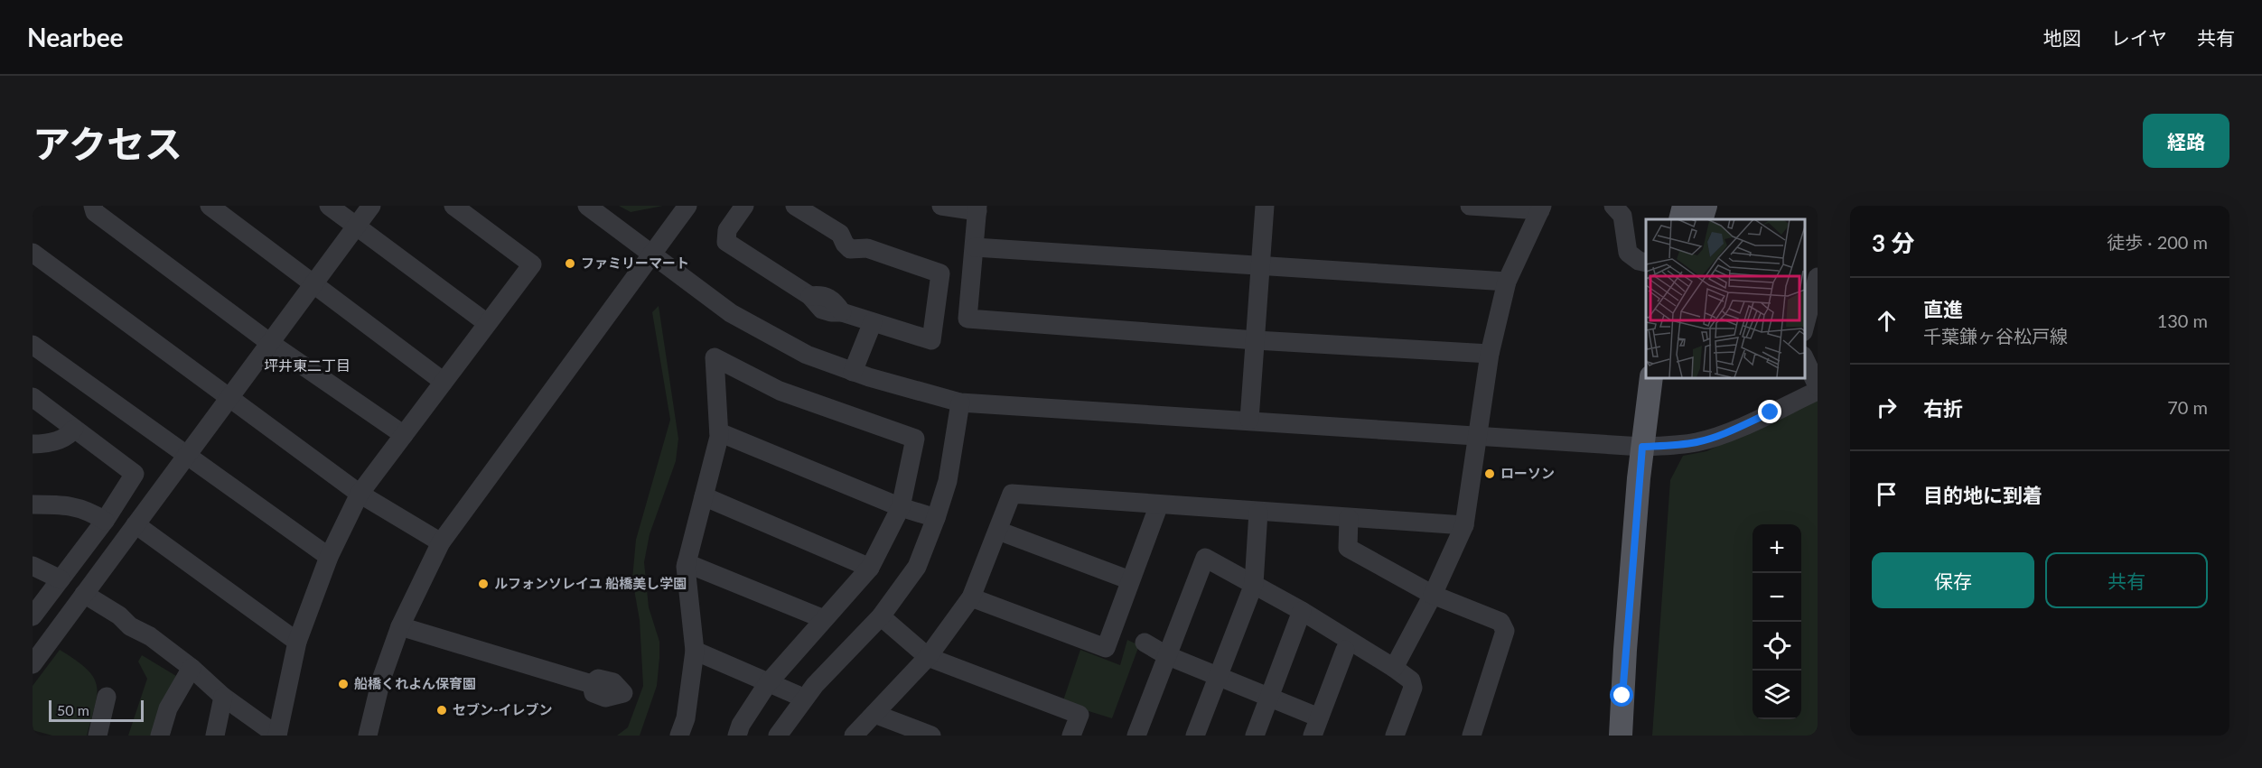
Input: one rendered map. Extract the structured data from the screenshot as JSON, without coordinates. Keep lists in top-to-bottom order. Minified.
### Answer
{"districts":["坪井東二丁目"],"places":["ファミリーマート","ローソン","ルフォンソレイユ 船橋美し学園","船橋くれよん保育園","セブン-イレブン"],"scale_bar":"50 m","page":{"header":"Nearbee","nav":["地図","レイヤ","共有"],"title":"アクセス","buttons":["経路",["保存","共有"]],"heading":["3 分","徒歩 · 200 m"],"list":[["直進","千葉鎌ヶ谷松戸線","130 m"],["右折","70 m"],"目的地に到着"],"map_buttons":["+","−"],"scale":"50 m"}}
